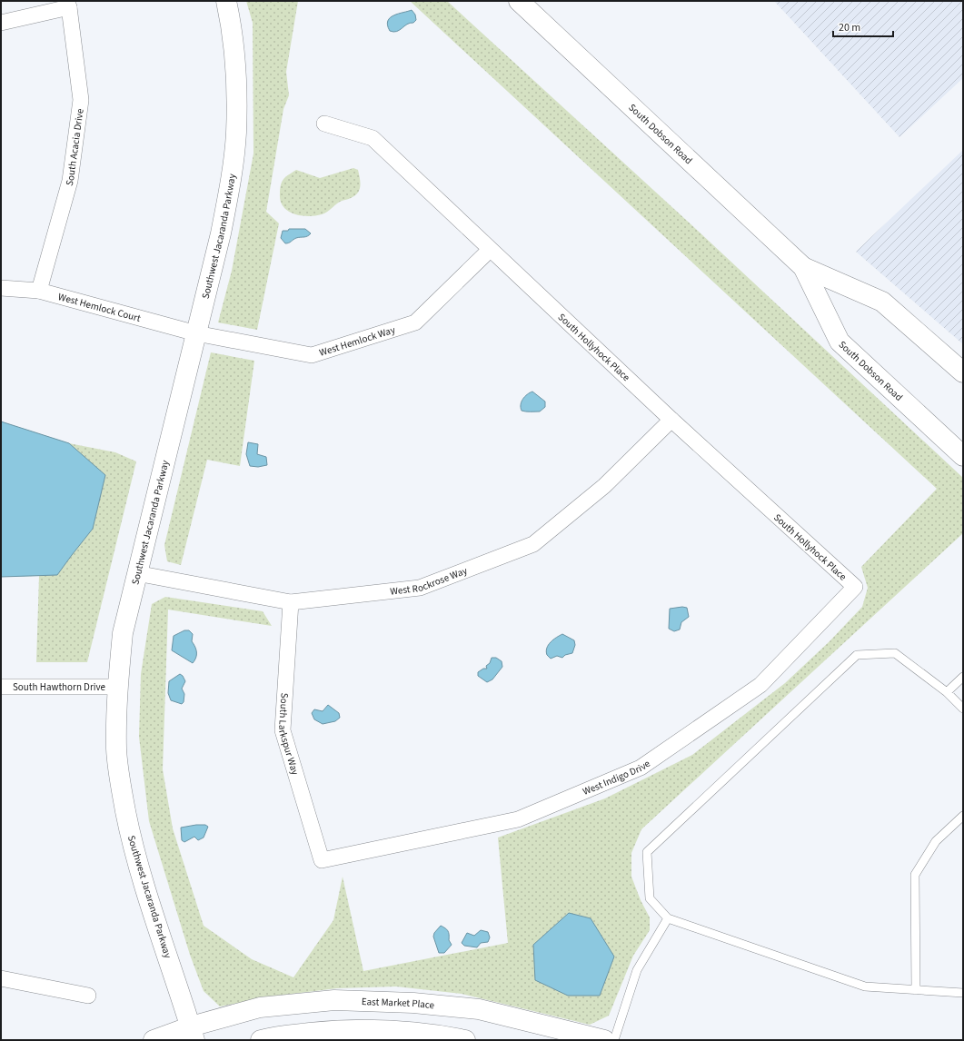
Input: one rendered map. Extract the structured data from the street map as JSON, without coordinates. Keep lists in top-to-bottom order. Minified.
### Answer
{"streets":{"street":["South Dobson Road","South Acacia Drive","Southwest Jacaranda Parkway","West Hemlock Court","West Hemlock Way","South Hollyhock Place","West Rockrose Way","South Hawthorn Drive","South Larkspur Way","West Indigo Drive","East Market Place"]},"crossings":[["South Acacia Drive","West Hemlock Court"],["Southwest Jacaranda Parkway","West Hemlock Court"],["Southwest Jacaranda Parkway","West Hemlock Way"],["Southwest Jacaranda Parkway","West Rockrose Way"],["Southwest Jacaranda Parkway","South Hawthorn Drive"],["Southwest Jacaranda Parkway","East Market Place"],["West Hemlock Court","West Hemlock Way"],["West Hemlock Way","South Hollyhock Place"],["South Hollyhock Place","West Rockrose Way"],["South Hollyhock Place","West Indigo Drive"],["West Rockrose Way","South Larkspur Way"],["South Larkspur Way","West Indigo Drive"]],"scale_bar":"20 m"}
